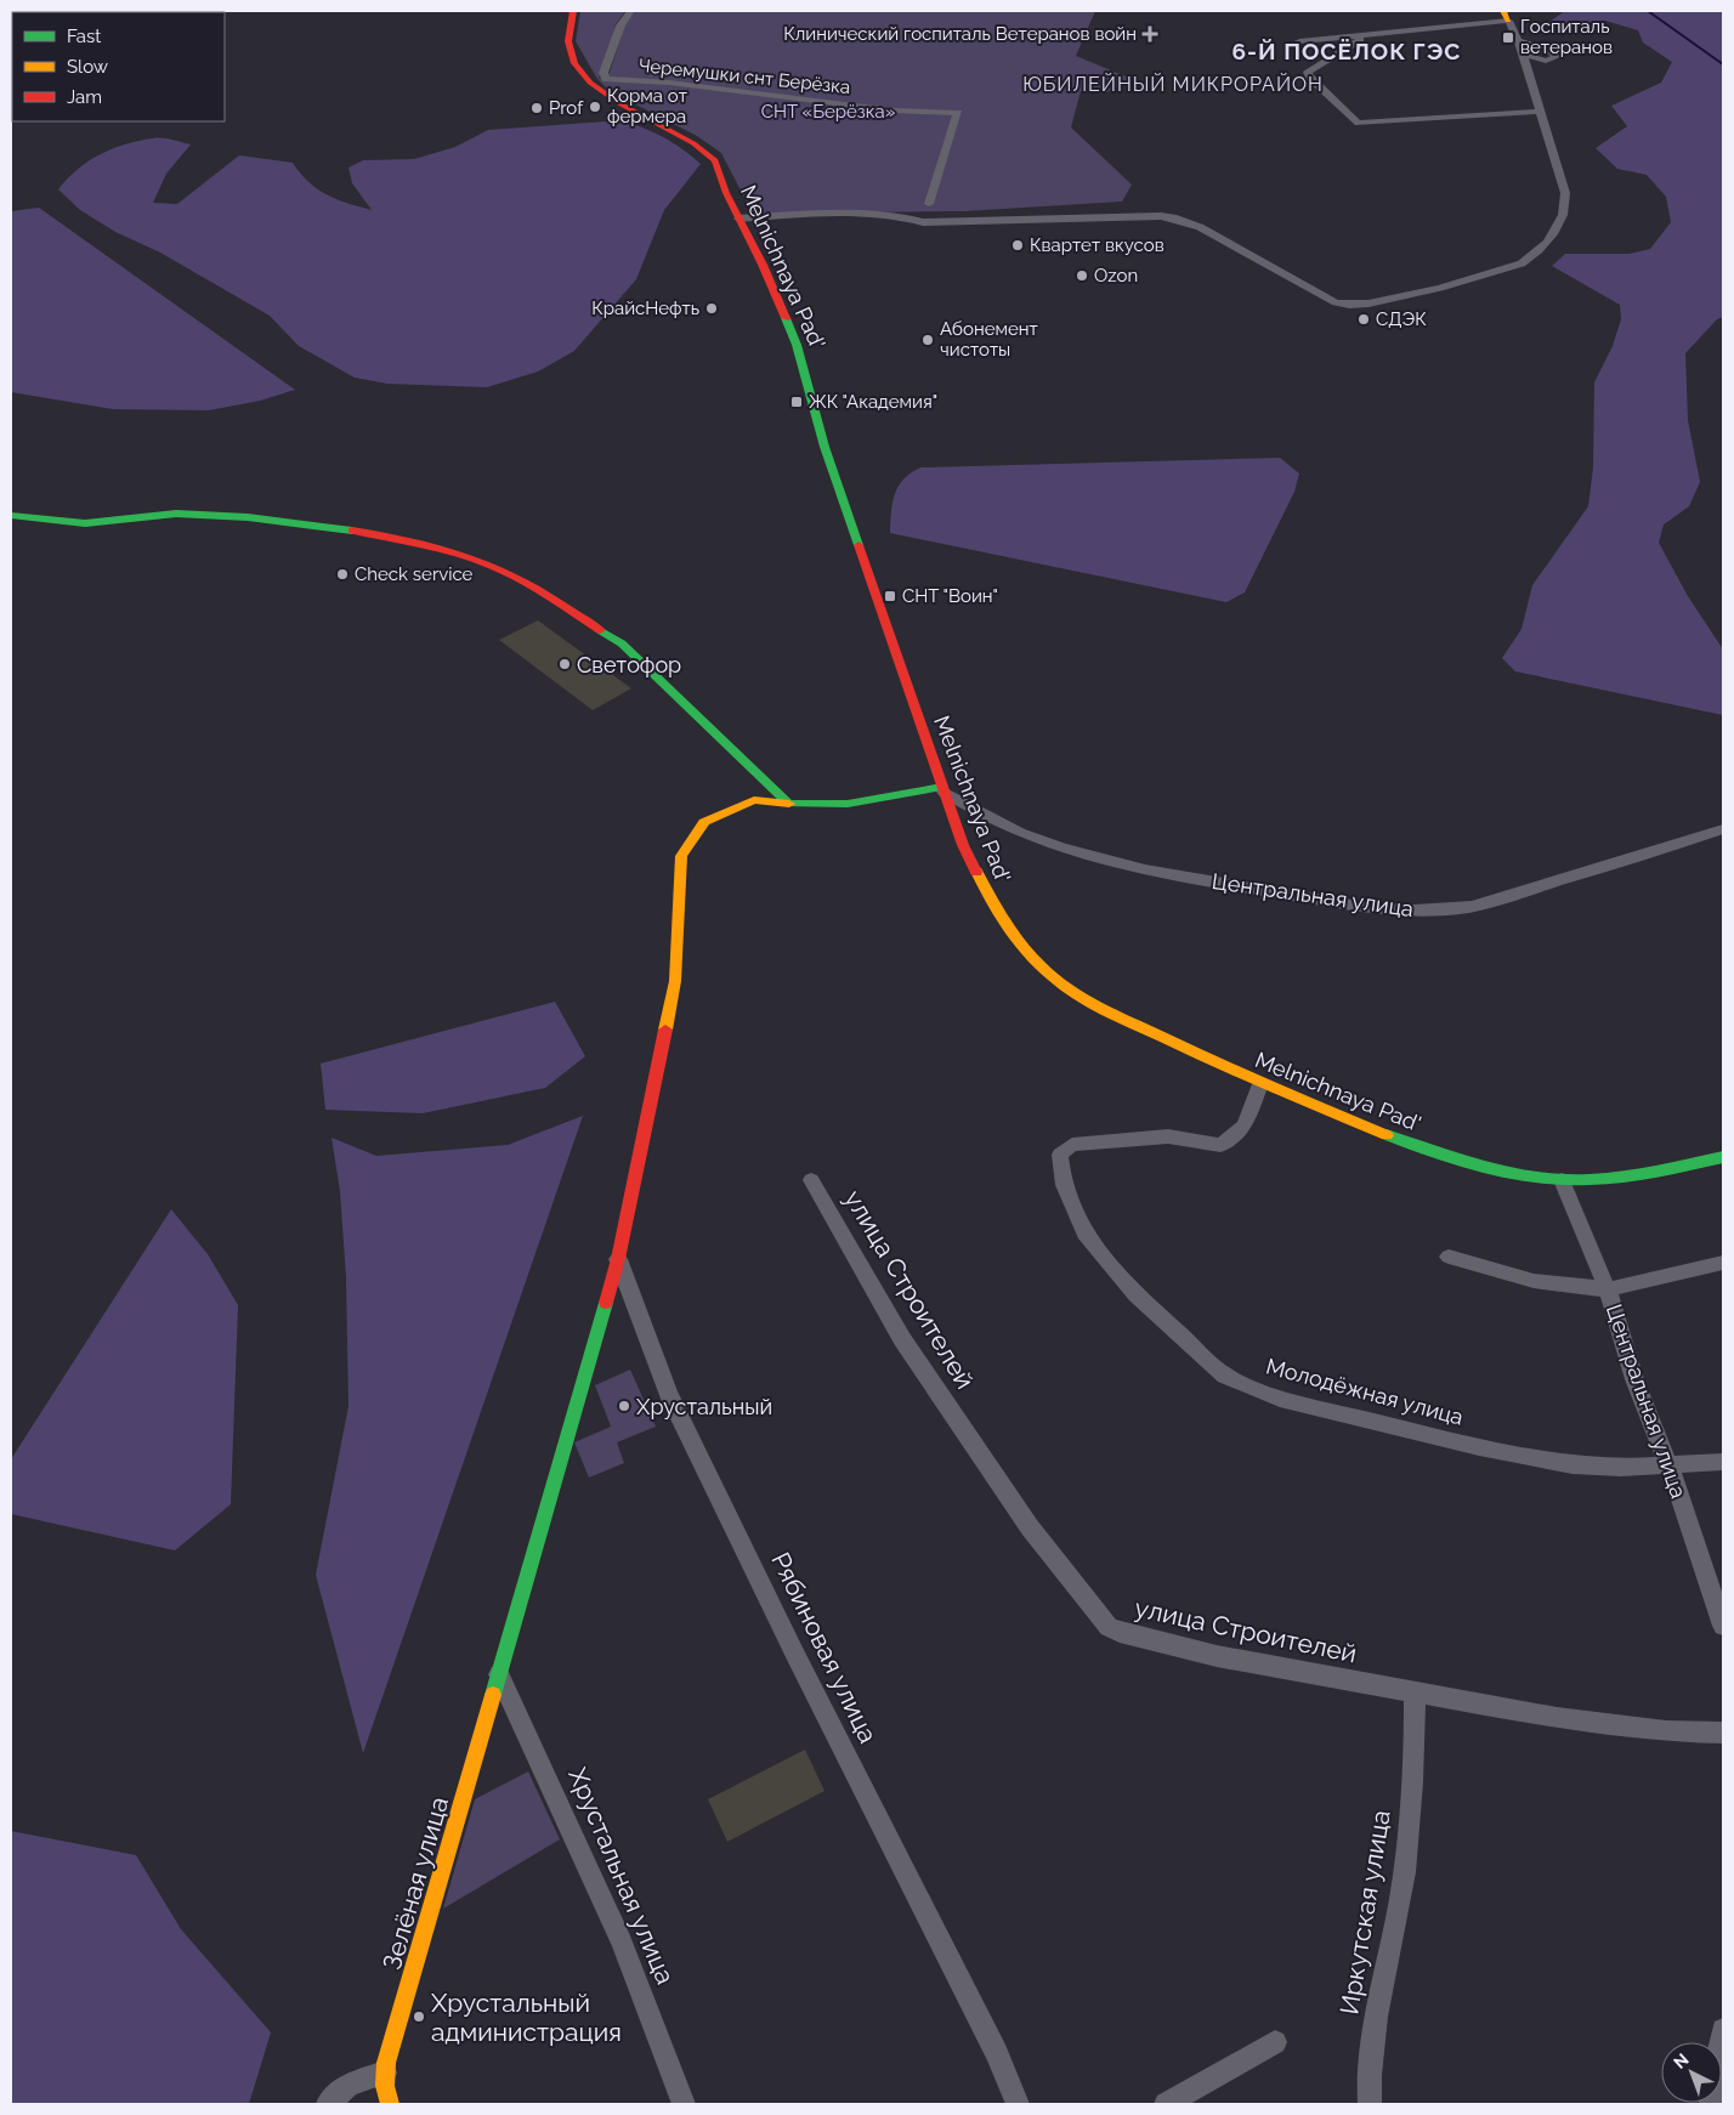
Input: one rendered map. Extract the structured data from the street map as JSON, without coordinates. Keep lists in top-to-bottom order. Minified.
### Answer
{"streets":{"street":["Черемушки снт Берёзка","Melnichnaya Pad'","Центральная улица","улица Строителей","Молодёжная улица","Рябиновая улица","Хрустальная улица","Зелёная улица","Иркутская улица"]},"crossings":[["Melnichnaya Pad'","Центральная улица"],["Melnichnaya Pad'","Молодёжная улица"],["Melnichnaya Pad'","Зелёная улица"],["Центральная улица","Молодёжная улица"],["Центральная улица","Зелёная улица"],["улица Строителей","Иркутская улица"],["Рябиновая улица","Зелёная улица"],["Хрустальная улица","Зелёная улица"]],"districts":["6-Й ПОСЁЛОК ГЭС","ЮБИЛЕЙНЫЙ МИКРОРАЙОН"],"parks":["СНТ «Берёзка»"],"places":{"health":["Клинический госпиталь Ветеранов войн"],"transit":["Госпиталь ветеранов","ЖК \"Академия\"","СНТ \"Воин\""],"other":["Корма от фермера","Prof","Квартет вкусов","Ozon","КрайсНефть","СДЭК","Абонемент чистоты","Check service","Светофор","Хрустальный","Хрустальный администрация"]},"legend":["Fast","Slow","Jam"],"north":"top left"}
